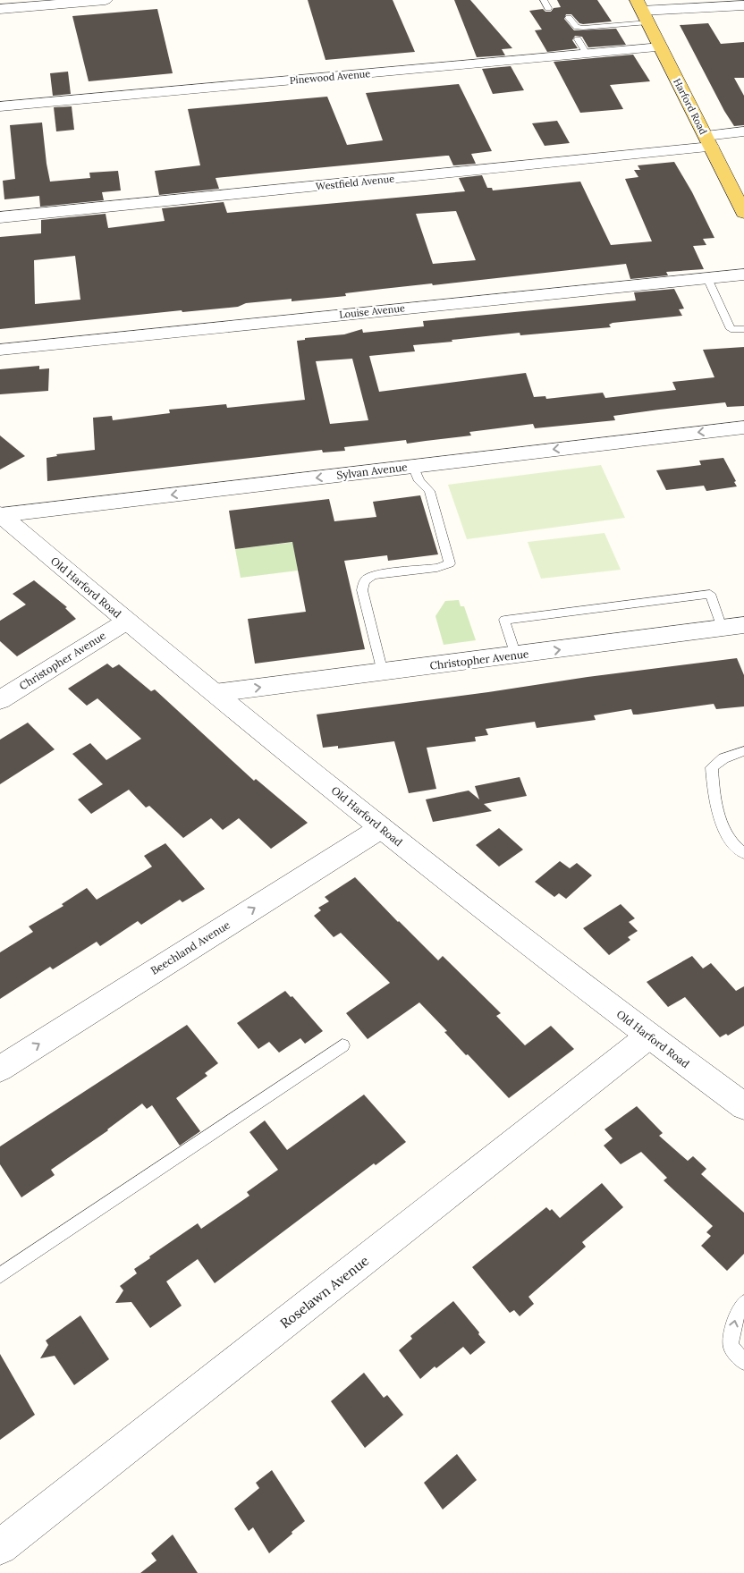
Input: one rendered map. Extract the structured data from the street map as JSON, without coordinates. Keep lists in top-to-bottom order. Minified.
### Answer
{"streets":{"main road":["Harford Road"],"street":["Pinewood Avenue","Westfield Avenue","Louise Avenue","Sylvan Avenue","Old Harford Road","Christopher Avenue","Beechland Avenue","Roselawn Avenue"]},"crossings":[["Pinewood Avenue","Harford Road"],["Harford Road","Westfield Avenue"],["Sylvan Avenue","Old Harford Road"],["Old Harford Road","Christopher Avenue"],["Old Harford Road","Beechland Avenue"],["Old Harford Road","Roselawn Avenue"]],"one_way":["Sylvan Avenue","Christopher Avenue","Beechland Avenue"]}
